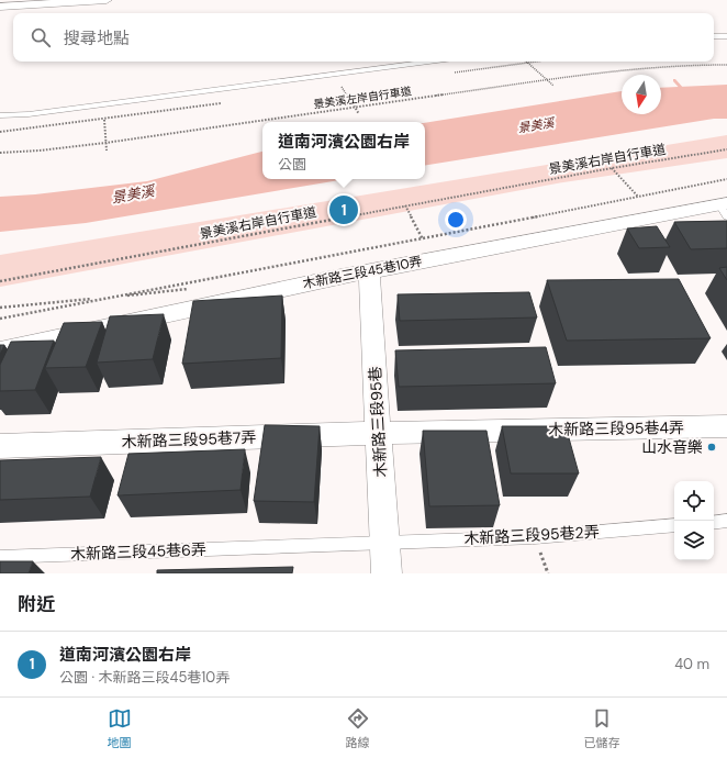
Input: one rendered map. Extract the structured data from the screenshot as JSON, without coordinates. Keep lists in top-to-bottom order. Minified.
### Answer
{"streets":{"street":["木新路三段45巷10弄","木新路三段95巷","木新路三段95巷4弄","木新路三段95巷7弄"],"lane":["木新路三段95巷2弄","木新路三段45巷6弄"],"path":["景美溪左岸自行車道","景美溪右岸自行車道"]},"crossings":[["木新路三段45巷10弄","木新路三段95巷"],["木新路三段95巷","木新路三段95巷4弄"],["木新路三段95巷","木新路三段95巷7弄"],["木新路三段95巷","木新路三段95巷2弄"],["木新路三段95巷4弄","木新路三段95巷7弄"],["木新路三段95巷2弄","木新路三段45巷6弄"]],"water":["景美溪"],"places":["山水音樂"],"north":"bottom","page":{"search":"搜尋地點","popup":["道南河濱公園右岸","公園"],"pins":"1","heading":"附近","list":[{"mark":"1","name":"道南河濱公園右岸","note":"公園 · 木新路三段45巷10弄","value":"40 m"}],"nav":["地圖","路線","已儲存"]}}
